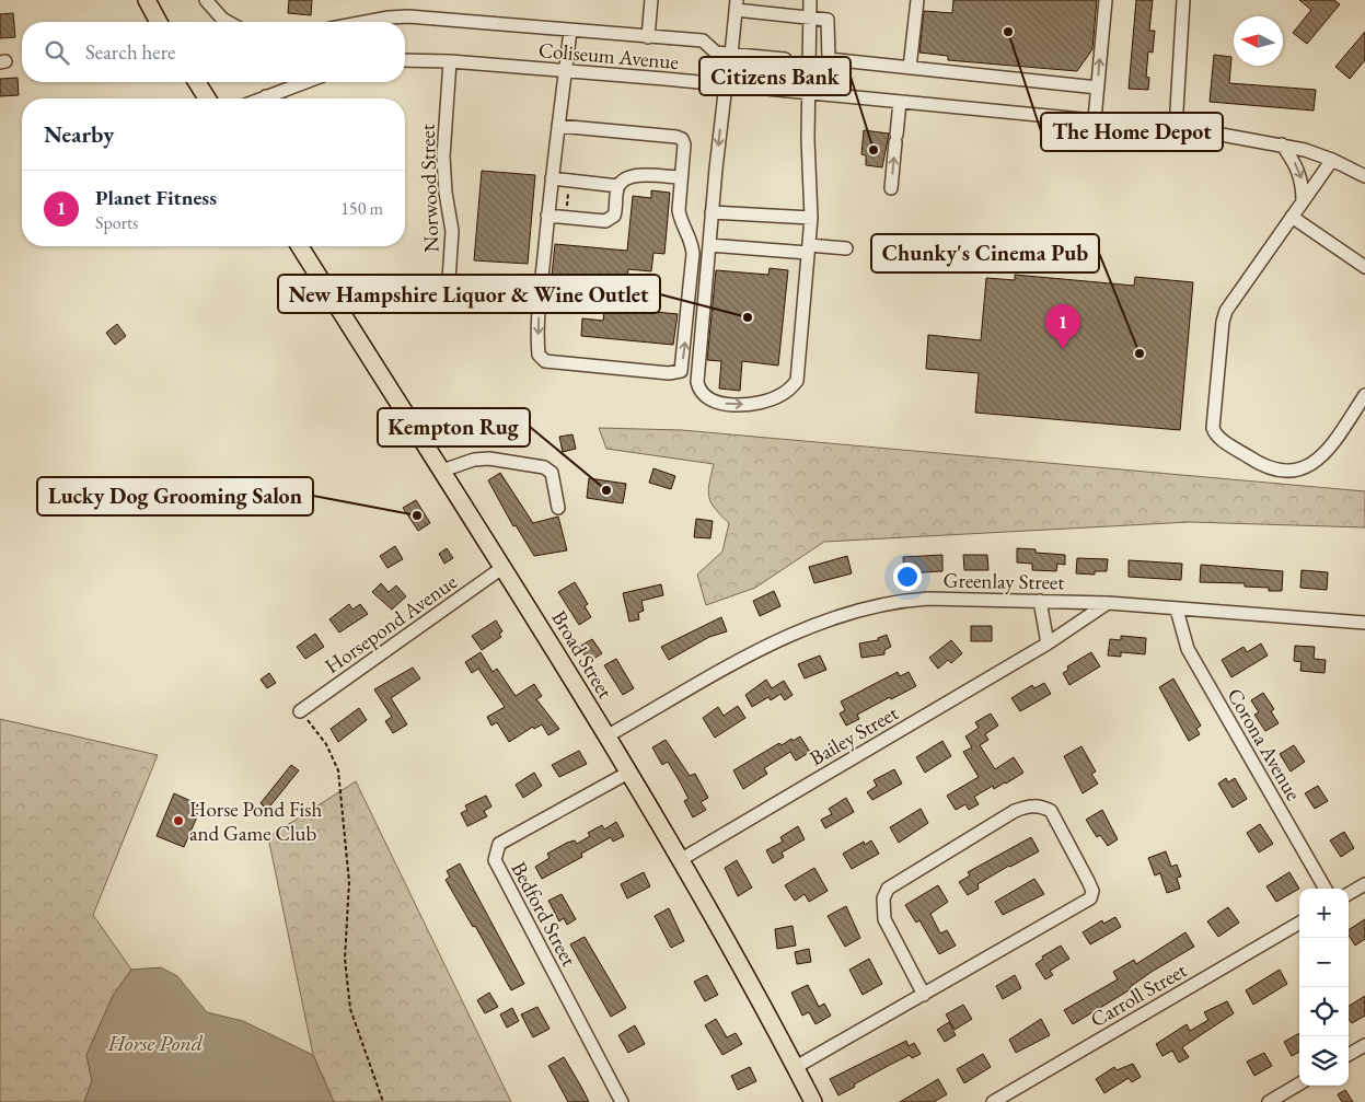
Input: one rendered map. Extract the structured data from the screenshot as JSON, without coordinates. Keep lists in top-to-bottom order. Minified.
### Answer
{"streets":{"main road":["Broad Street"],"street":["Coliseum Avenue","Norwood Street","Greenlay Street","Horsepond Avenue","Bailey Street","Corona Avenue","Bedford Street","Carroll Street"]},"crossings":[["Coliseum Avenue","Norwood Street"],["Greenlay Street","Broad Street"],["Greenlay Street","Bailey Street"],["Greenlay Street","Corona Avenue"],["Horsepond Avenue","Broad Street"],["Broad Street","Bailey Street"],["Broad Street","Bedford Street"]],"water":["Horse Pond"],"places":["The Home Depot","Citizens Bank","New Hampshire Liquor & Wine Outlet","Chunky's Cinema Pub","Kempton Rug","Lucky Dog Grooming Salon","Horse Pond Fish and Game Club"],"north":"left","page":{"search":"Search here","heading":"Nearby","list":[{"mark":"1","name":"Planet Fitness","note":"Sports","value":"150 m"}],"pins":"1","map_buttons":["+","−"]}}
